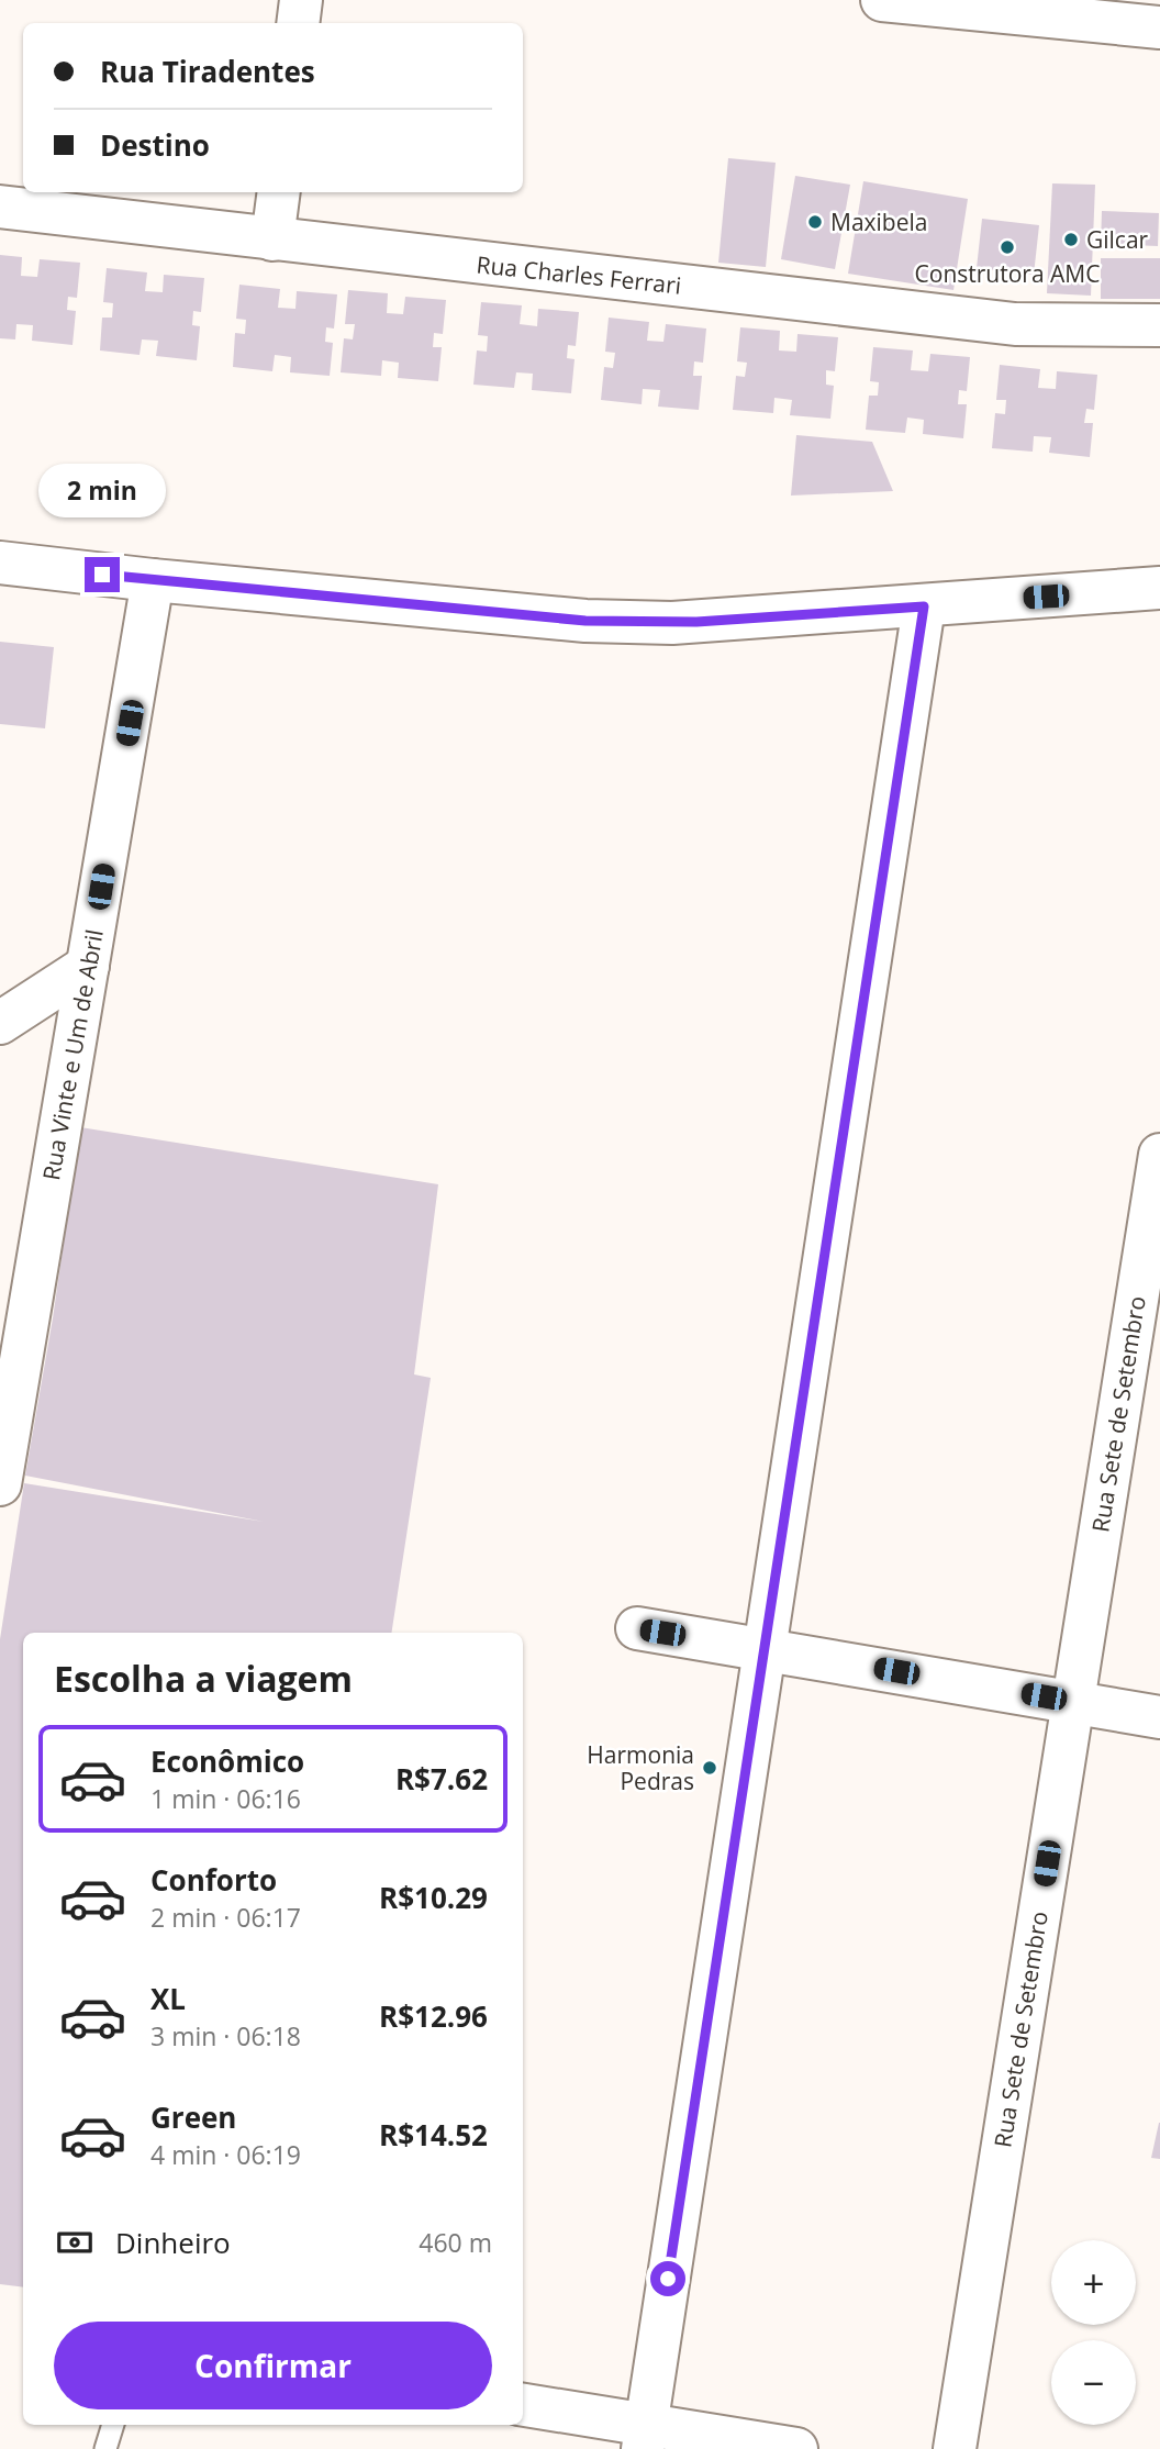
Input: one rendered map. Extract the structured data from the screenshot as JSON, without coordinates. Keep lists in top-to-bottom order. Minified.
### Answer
{"streets":{"street":["Rua Charles Ferrari","Rua Vinte e Um de Abril","Rua Sete de Setembro"]},"places":["Maxibela","Gilcar","Construtora AMC","Harmonia Pedras"],"page":{"banner":["Rua Tiradentes","Destino"],"bubble":"2 min","heading":"Escolha a viagem","list":[{"name":"Econômico","note":"1 min · 06:16","value":"R$7.62"},{"name":"Conforto","note":"2 min · 06:17","value":"R$10.29"},{"name":"XL","note":"3 min · 06:18","value":"R$12.96"},{"name":"Green","note":"4 min · 06:19","value":"R$14.52"}],"pay":["Dinheiro","460 m"],"map_buttons":["+","−"],"buttons":"Confirmar"}}
